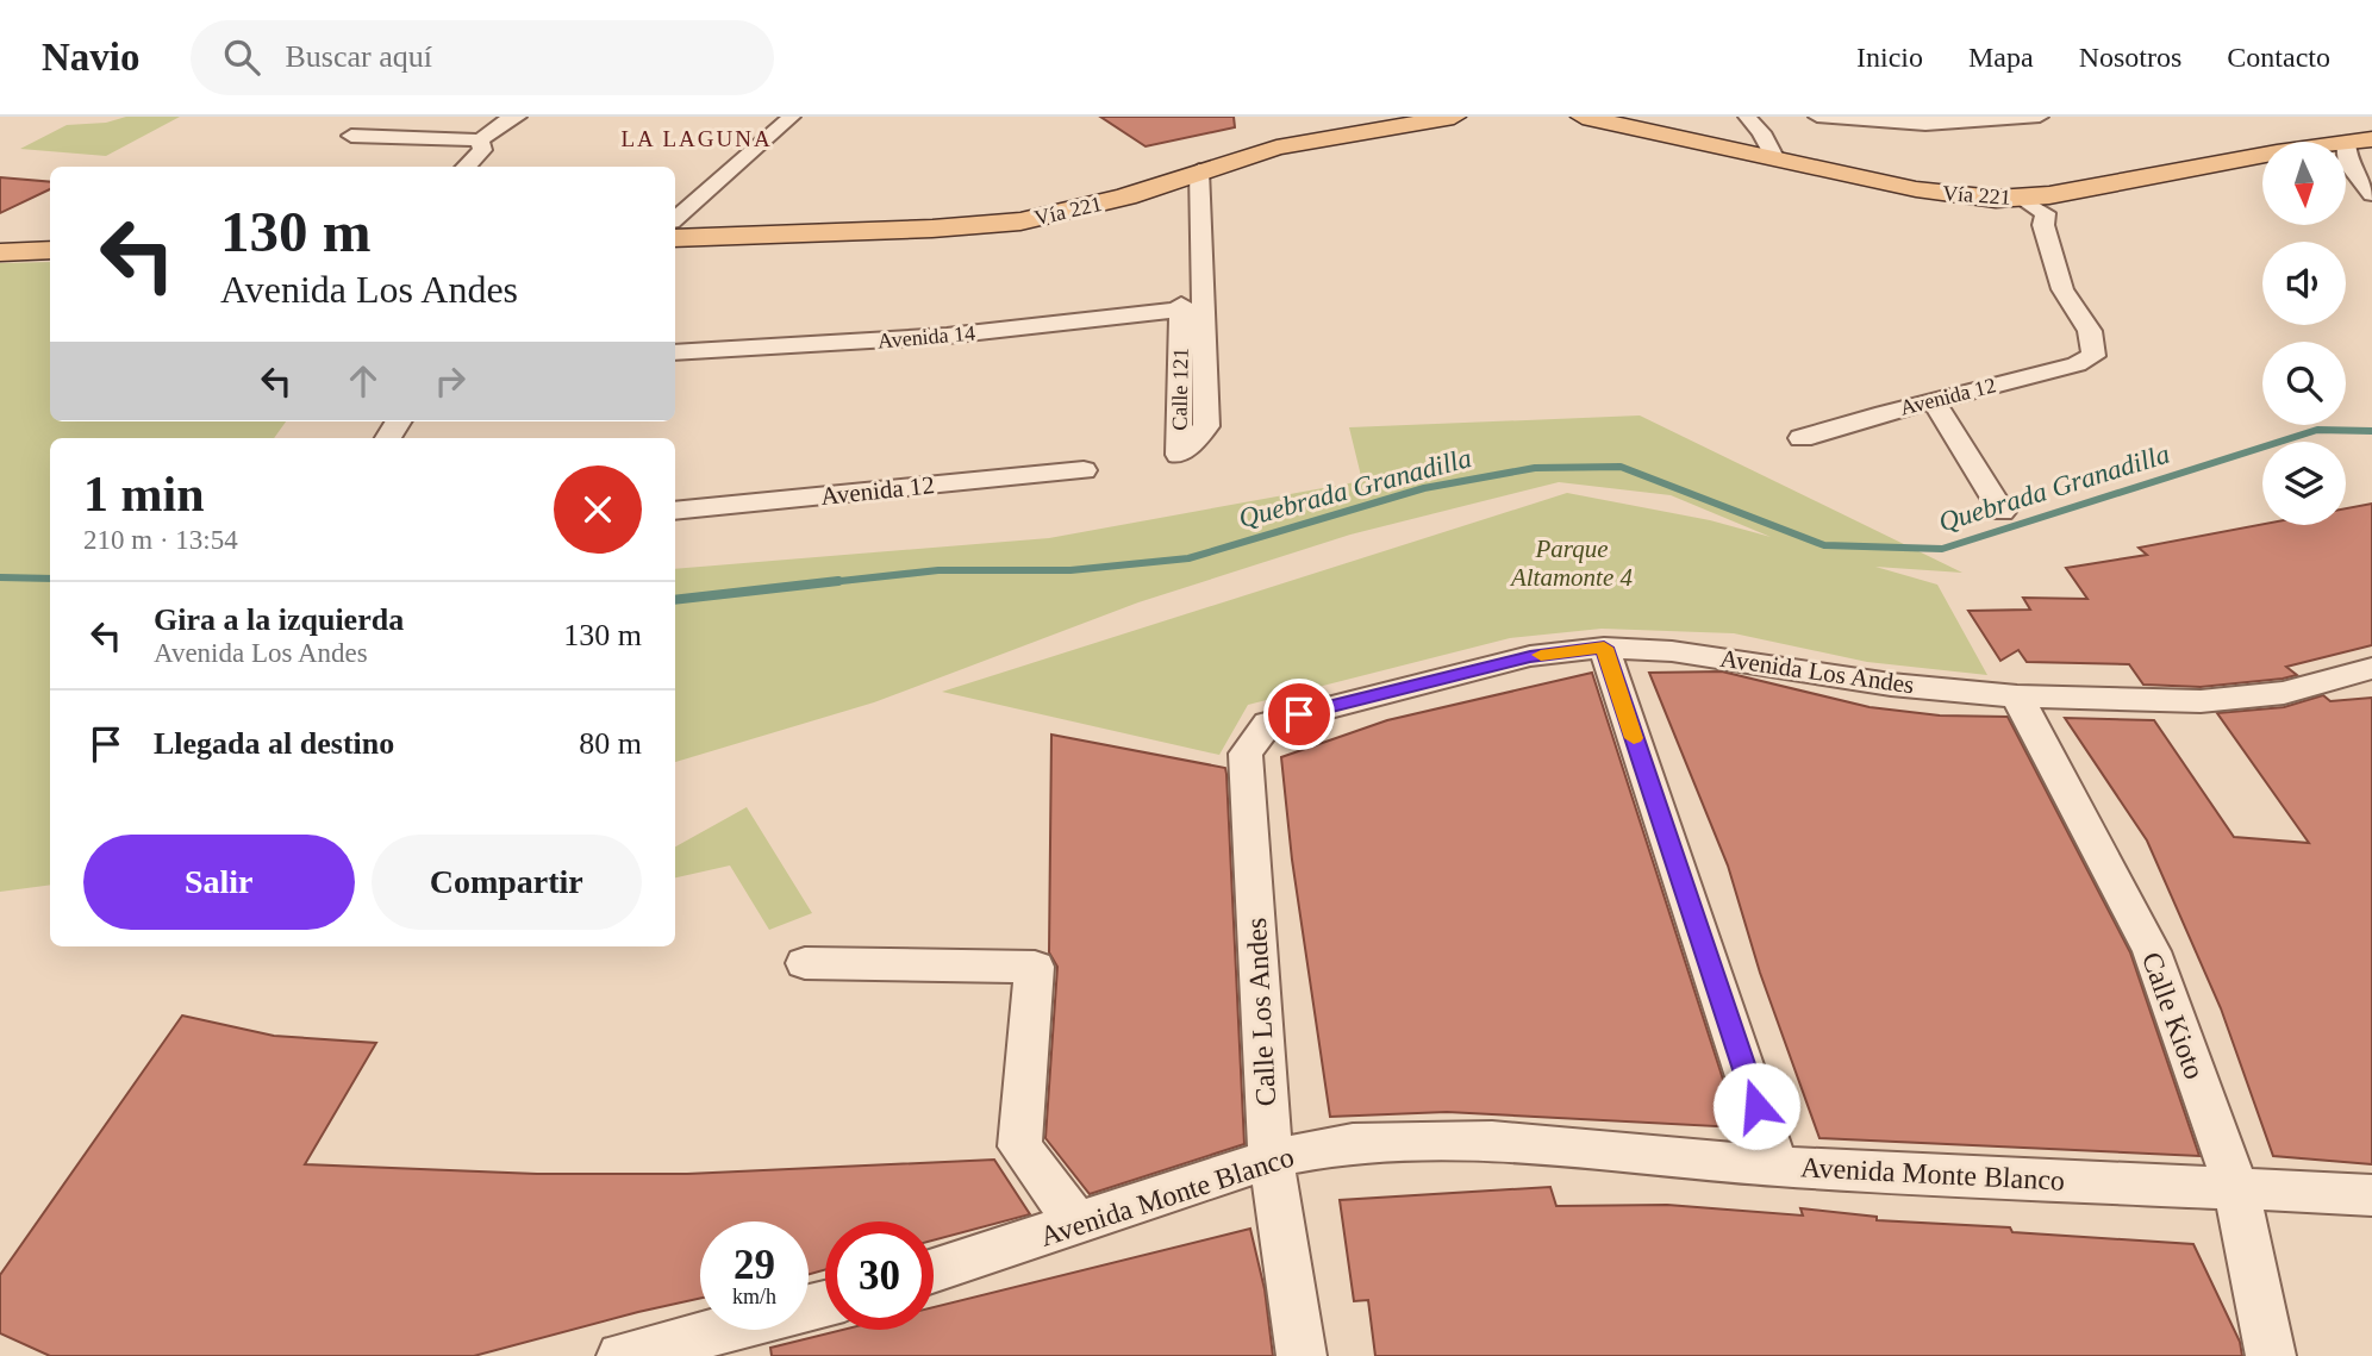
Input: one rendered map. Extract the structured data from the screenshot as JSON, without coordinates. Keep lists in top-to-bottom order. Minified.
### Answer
{"streets":{"main road":["Vía 221"],"street":["Avenida 14","Calle 121","Avenida 12","Avenida Los Andes","Calle Los Andes","Calle Kioto","Avenida Monte Blanco"]},"crossings":[["Vía 221","Calle 121"],["Vía 221","Avenida 12"],["Avenida 14","Calle 121"],["Avenida Los Andes","Calle Los Andes"],["Avenida Los Andes","Calle Kioto"],["Calle Los Andes","Avenida Monte Blanco"],["Calle Kioto","Avenida Monte Blanco"]],"districts":["LA LAGUNA"],"water":["Quebrada Granadilla"],"parks":["Parque Altamonte 4"],"north":"bottom","page":{"header":"Navio","search":"Buscar aquí","nav":["Inicio","Mapa","Nosotros","Contacto"],"turn":["130 m","Avenida Los Andes"],"heading":["1 min","210 m · 13:54"],"list":[{"name":"Gira a la izquierda","note":"Avenida Los Andes","value":"130 m"},{"name":"Llegada al destino","value":"80 m"}],"buttons":["Salir","Compartir"],"speed":"29 km/h","limit":"30"}}
